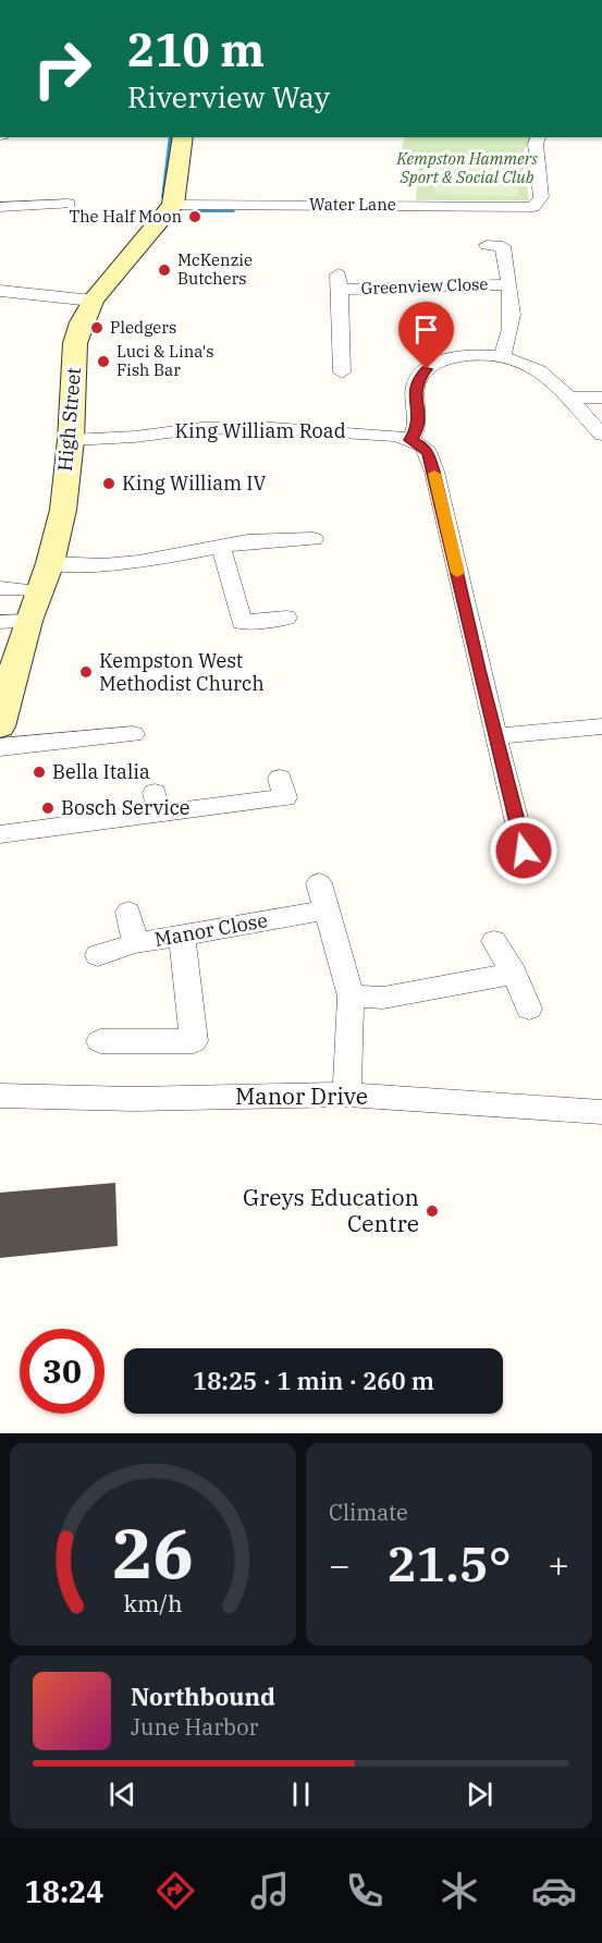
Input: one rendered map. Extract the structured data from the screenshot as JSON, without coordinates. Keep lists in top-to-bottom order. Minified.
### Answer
{"streets":{"main road":["High Street"],"street":["Water Lane","Greenview Close","King William Road","Manor Close","Manor Drive"]},"crossings":[["Water Lane","High Street"],["High Street","King William Road"]],"parks":["Kempston Hammers Sport & Social Club"],"places":["The Half Moon","McKenzie Butchers","Pledgers","Luci & Lina's Fish Bar","King William IV","Kempston West Methodist Church","Bella Italia","Bosch Service","Greys Education Centre"],"page":{"turn":["210 m","Riverview Way"],"limit":"30","trip":"18:25 · 1 min · 260 m","tile":"Climate","heat":["−","21.5°","+"],"song":["Northbound","June Harbor"],"tabs":"18:24","gauge":["26","km/h"]}}
